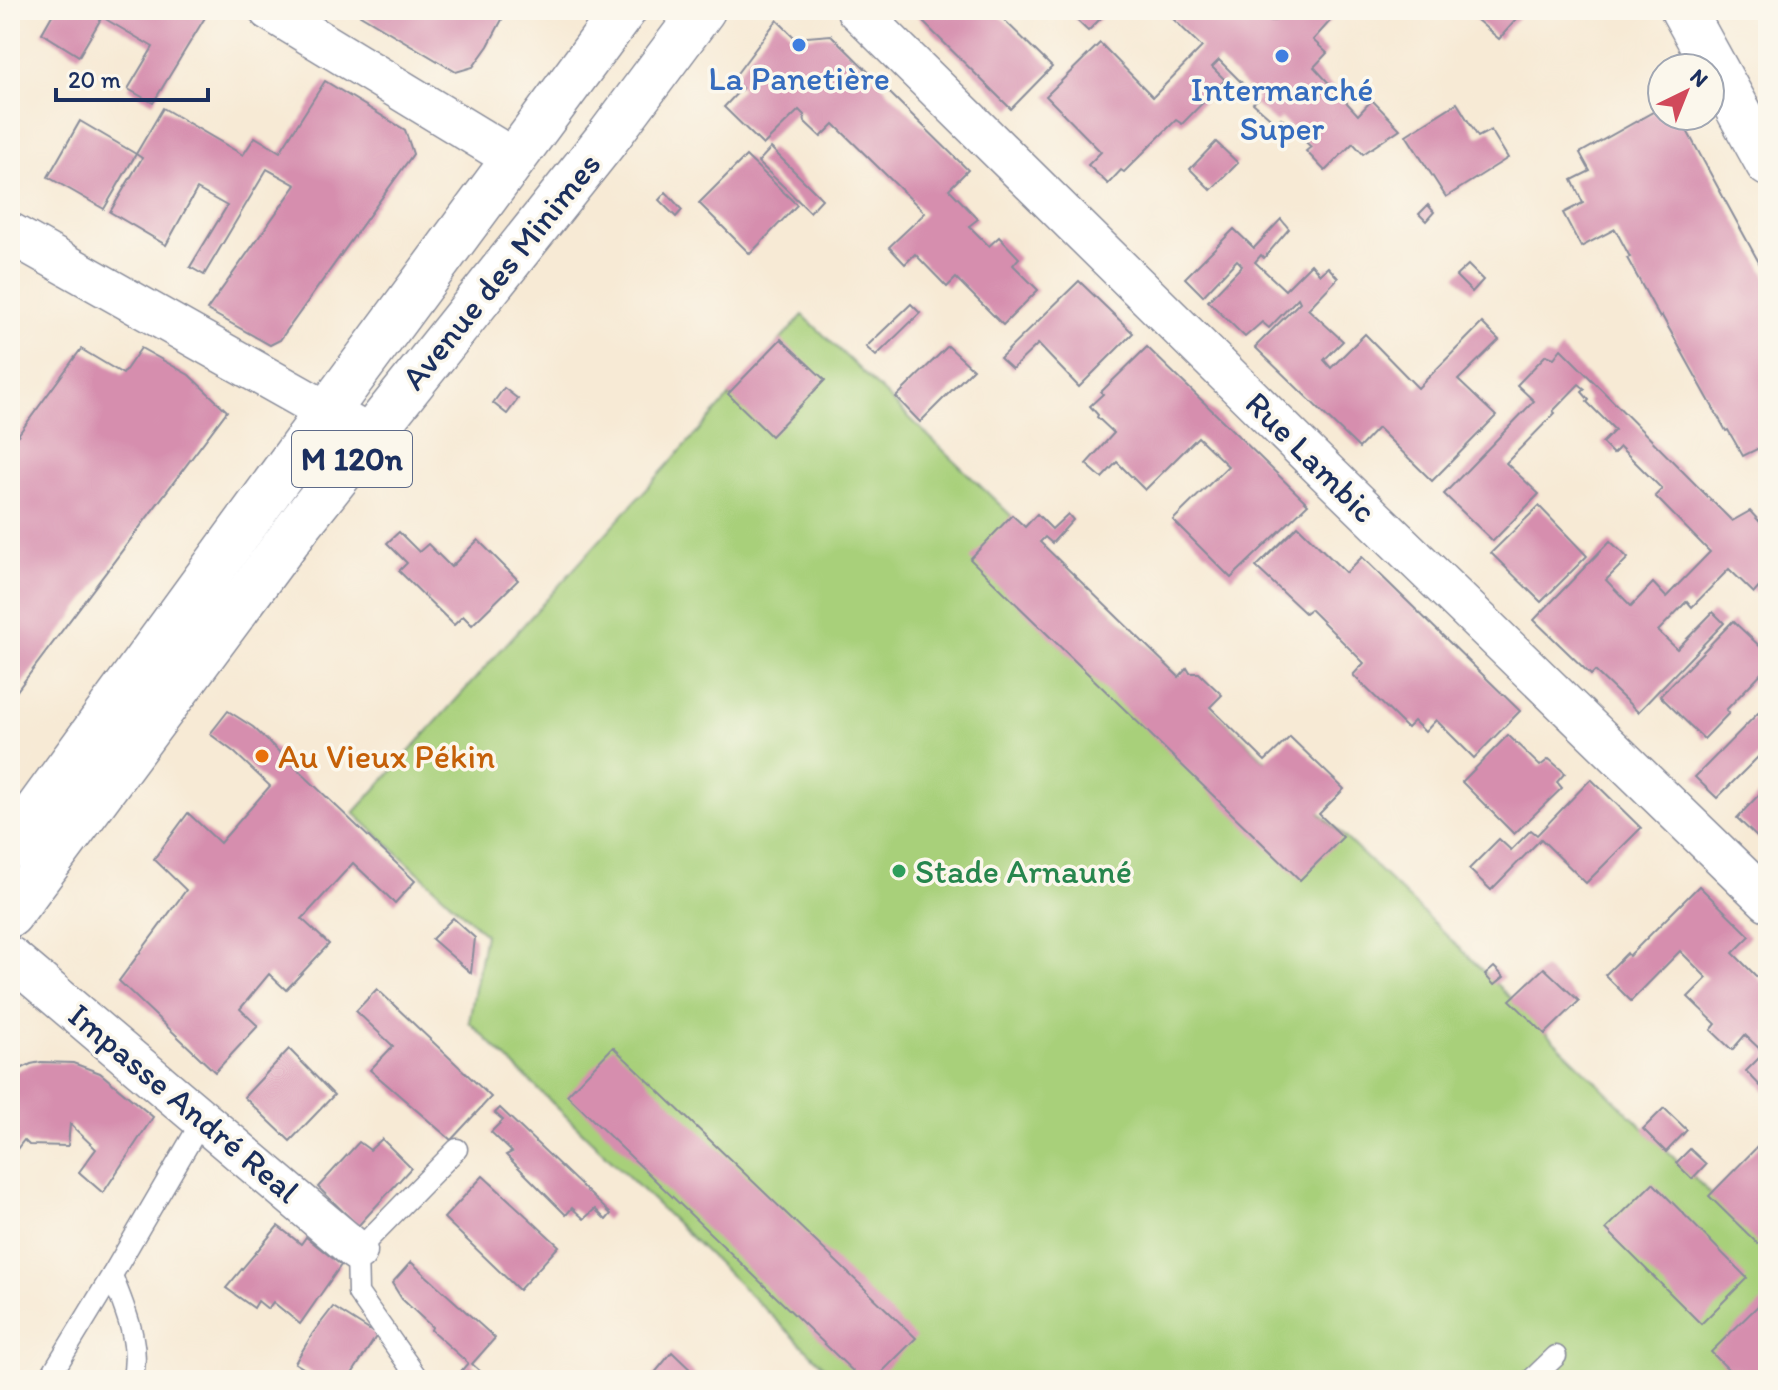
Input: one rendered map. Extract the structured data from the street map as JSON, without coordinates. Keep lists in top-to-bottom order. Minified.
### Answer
{"streets":{"main road":["Avenue des Minimes","M 120n"],"street":["Rue Lambic","Impasse André Real"]},"places":["La Panetière","Intermarché Super","Au Vieux Pékin","Stade Arnauné"],"scale_bar":"20 m","north":"top right"}
